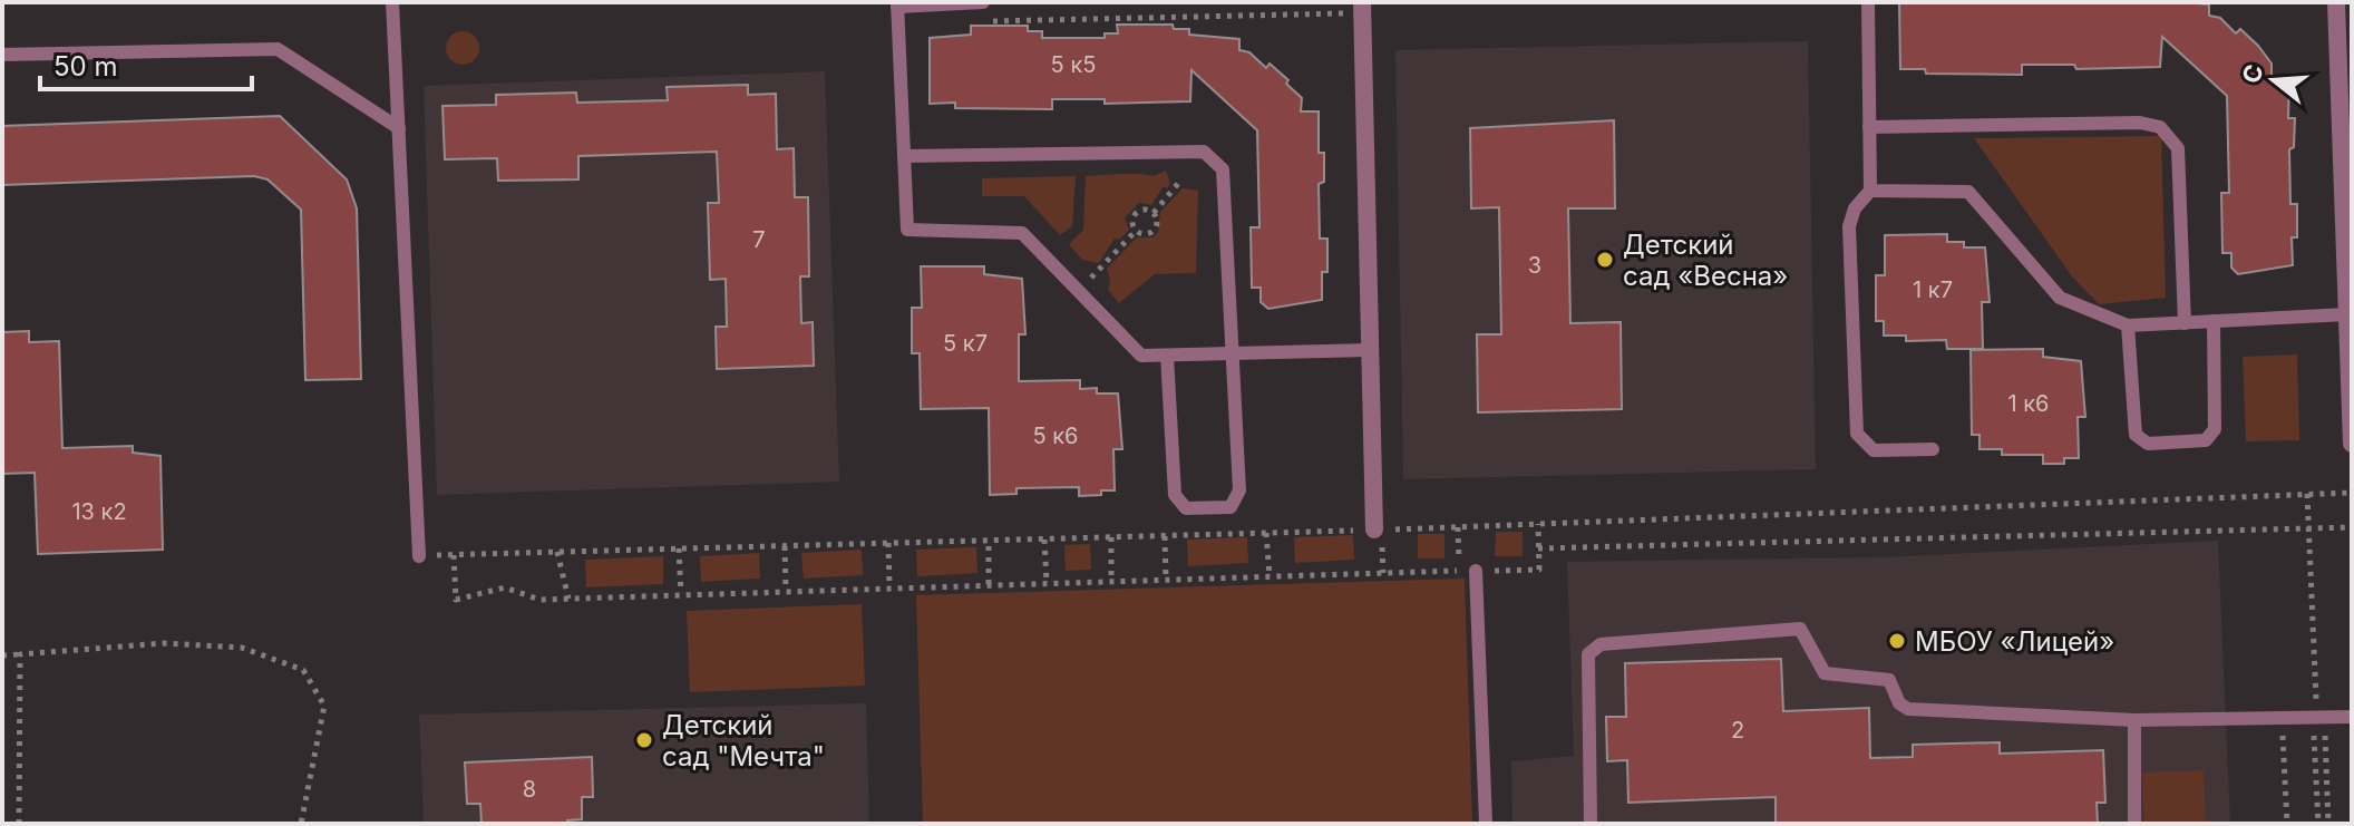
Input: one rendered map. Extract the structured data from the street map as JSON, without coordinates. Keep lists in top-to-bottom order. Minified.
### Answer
{"places":["Детский сад «Весна»","МБОУ «Лицей»","Детский сад \"Мечта\""],"house_numbers":["5 к5","7","3","1 к7","5 к7","1 к6","5 к6","13 к2","2","8"],"scale_bar":"50 m","north":"left"}
